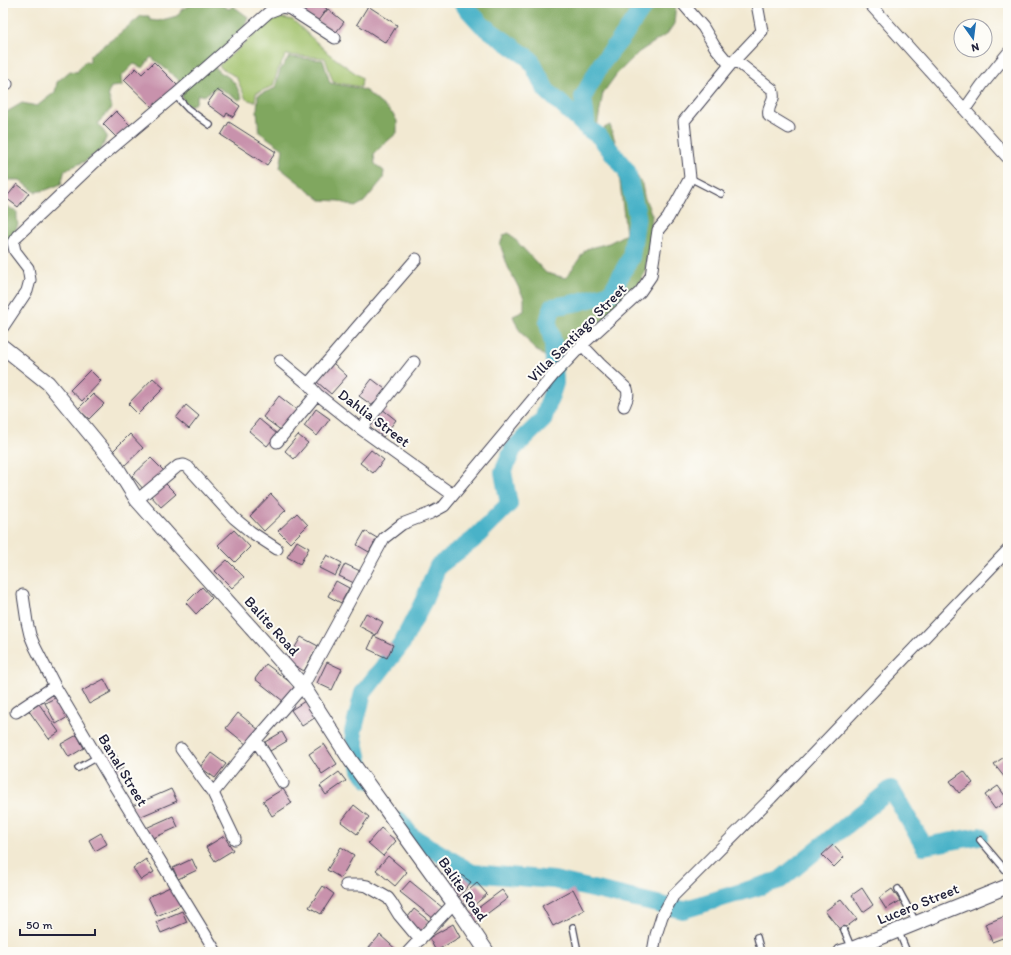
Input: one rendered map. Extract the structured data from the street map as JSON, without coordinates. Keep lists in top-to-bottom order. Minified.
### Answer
{"streets":{"street":["Villa Santiago Street","Dahlia Street","Balite Road","Banal Street","Lucero Street"]},"crossings":[["Villa Santiago Street","Dahlia Street"],["Villa Santiago Street","Balite Road"]],"scale_bar":"50 m","north":"bottom"}
